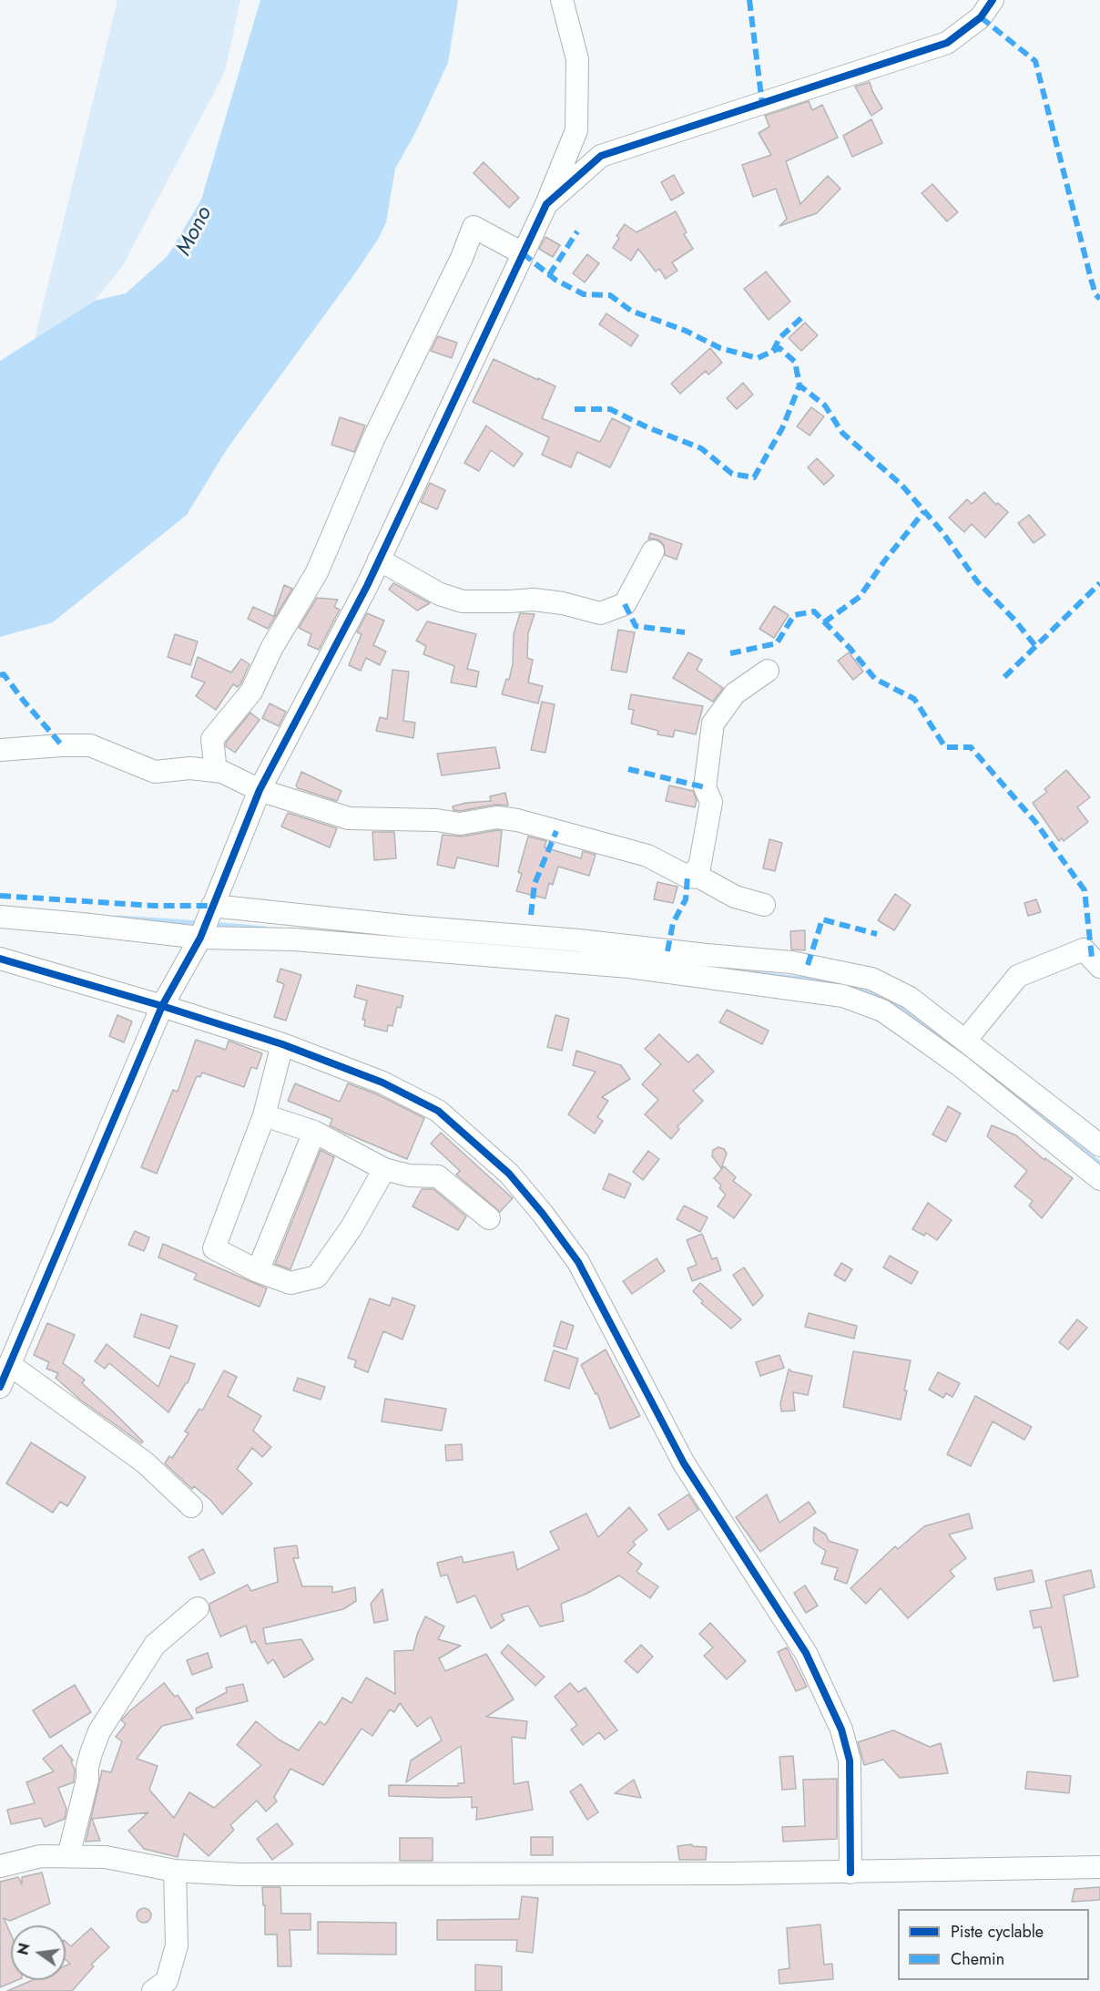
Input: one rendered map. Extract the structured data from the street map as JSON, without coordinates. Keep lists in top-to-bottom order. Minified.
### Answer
{"water":["Mono"],"legend":["Piste cyclable","Chemin"],"north":"left"}
